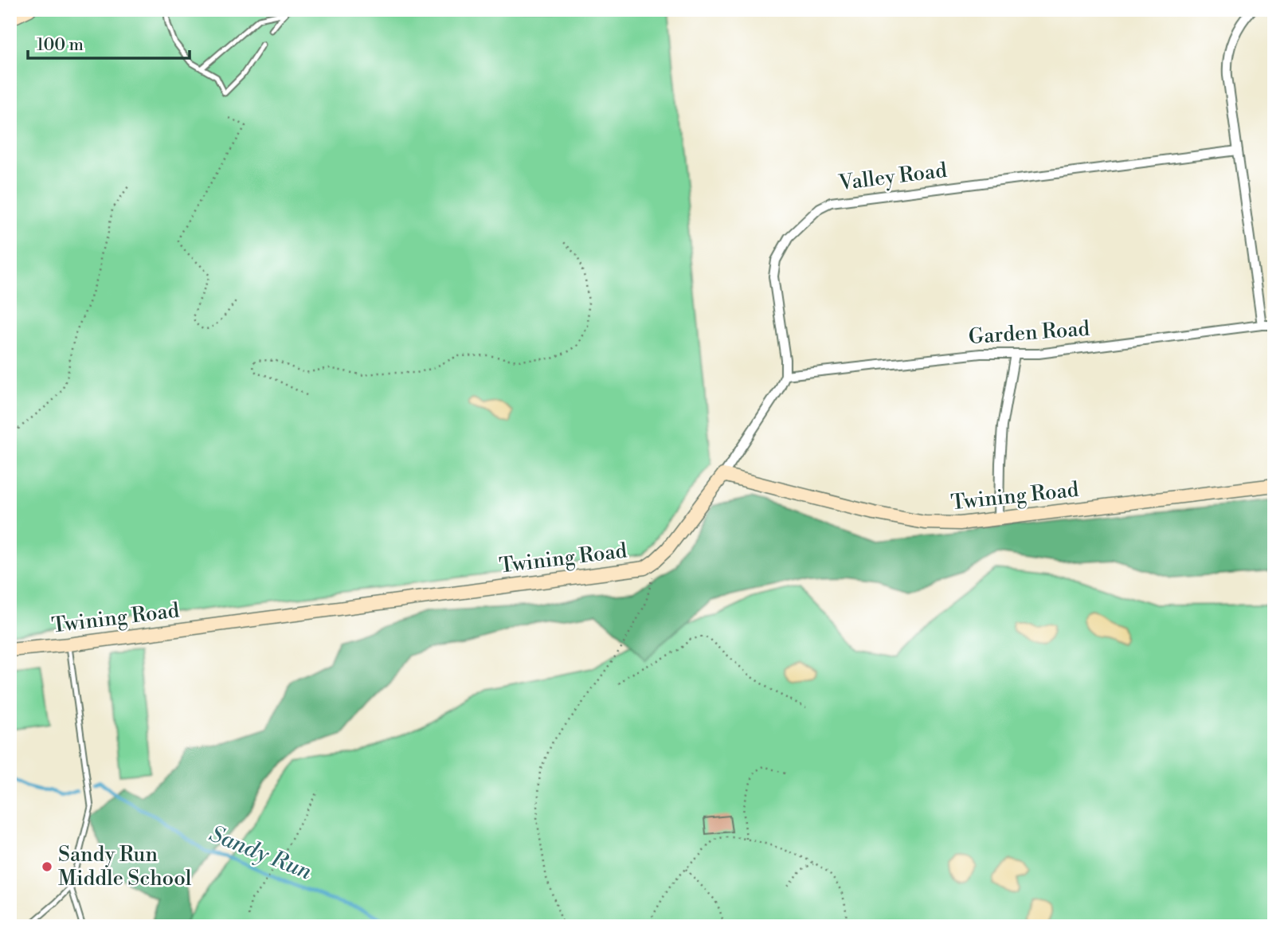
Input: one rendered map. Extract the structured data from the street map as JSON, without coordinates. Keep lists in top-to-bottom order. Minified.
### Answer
{"streets":{"street":["Valley Road","Garden Road","Twining Road"]},"crossings":[["Valley Road","Garden Road"]],"water":["Sandy Run"],"places":["Sandy Run Middle School"],"scale_bar":"100 m"}
